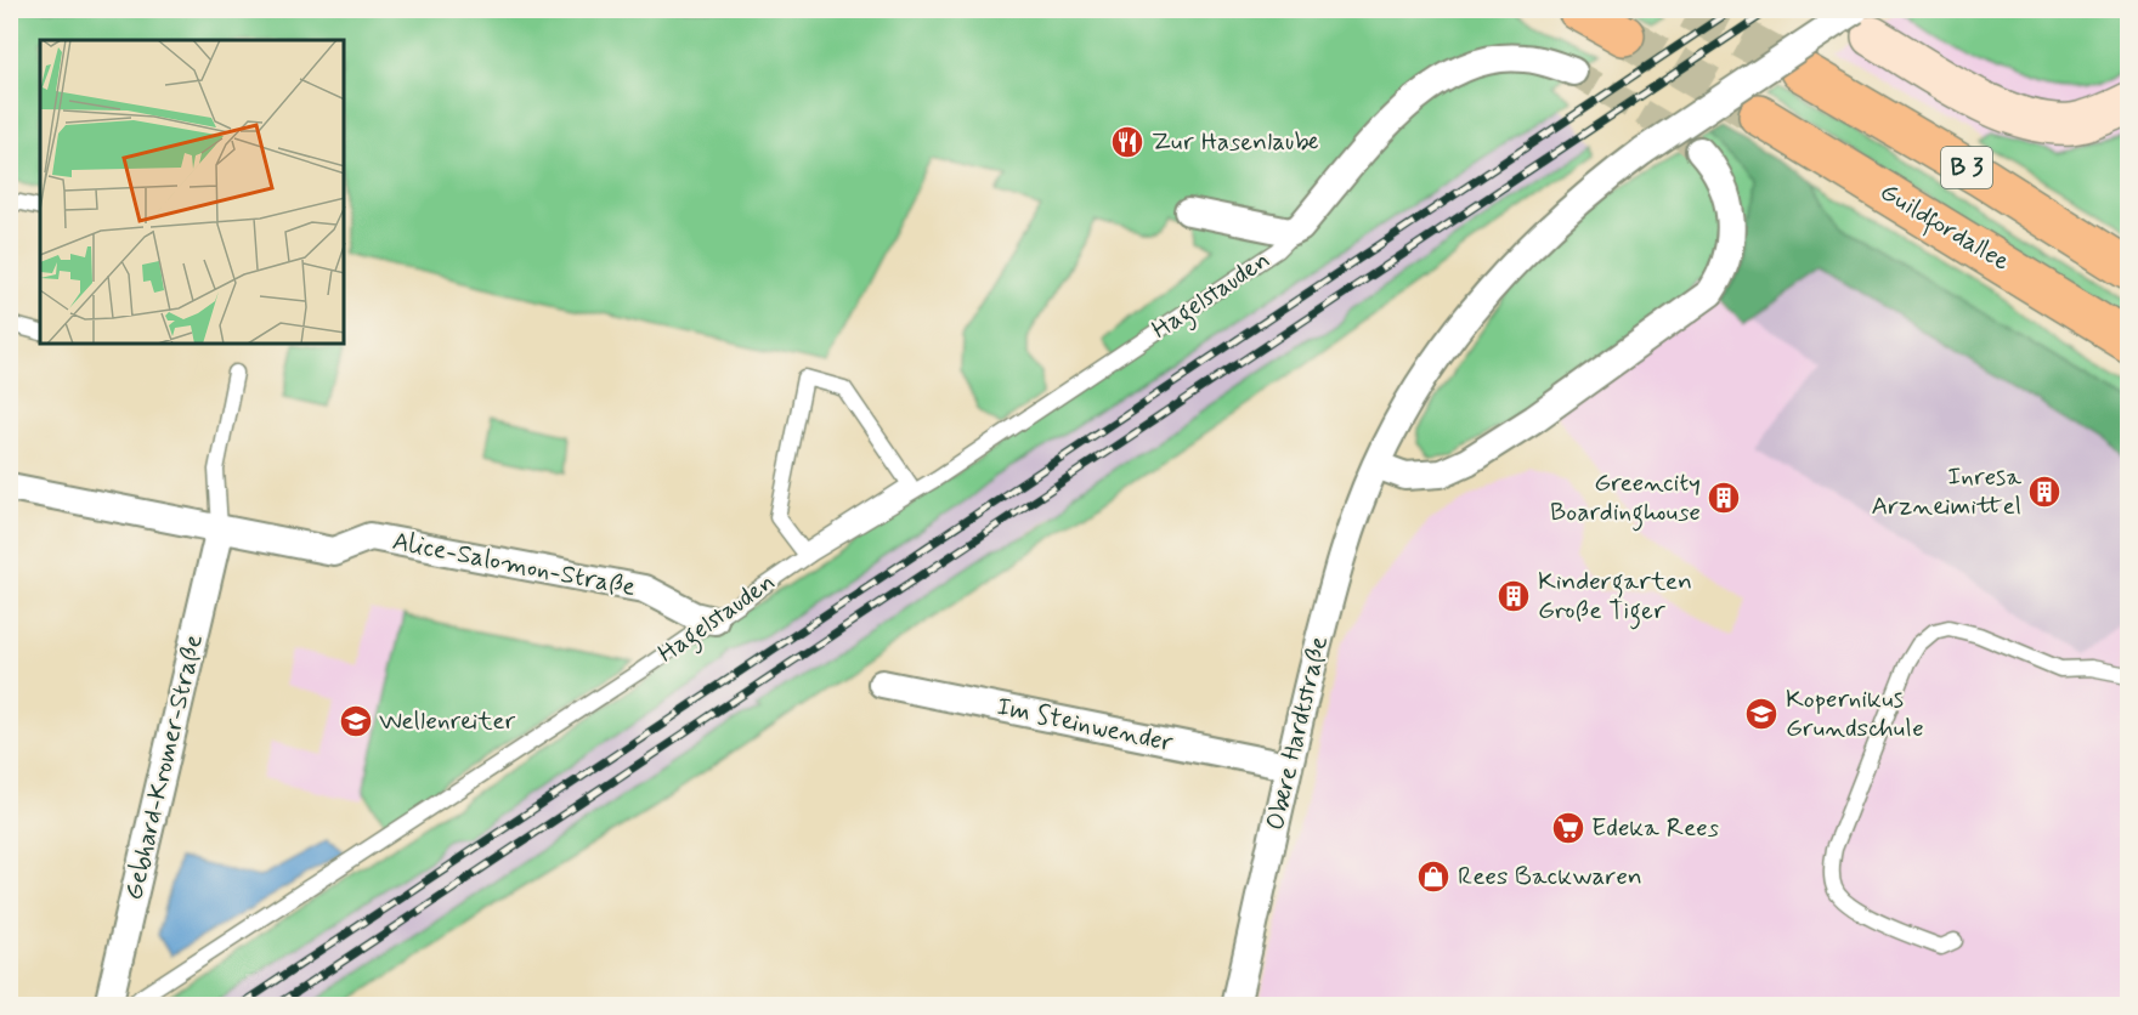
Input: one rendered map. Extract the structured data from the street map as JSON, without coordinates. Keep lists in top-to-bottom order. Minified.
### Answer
{"streets":{"highway":["B 3","Guildfordallee"],"street":["Hagelstauden","Alice-Salomon-Straße","Im Steinwender","Obere Hardtstraße","Gebhard-Kromer-Straße"]},"crossings":[["Hagelstauden","Alice-Salomon-Straße"],["Alice-Salomon-Straße","Gebhard-Kromer-Straße"],["Im Steinwender","Obere Hardtstraße"]],"places":{"restaurant":["Zur Hasenlaube"],"building":["Inresa Arzneimittel","Greencity Boardinghouse","Kindergarten Große Tiger"],"school or university":["Kopernikus Grundschule","Wellenreiter"],"supermarket":["Edeka Rees"],"shop":["Rees Backwaren"]}}
